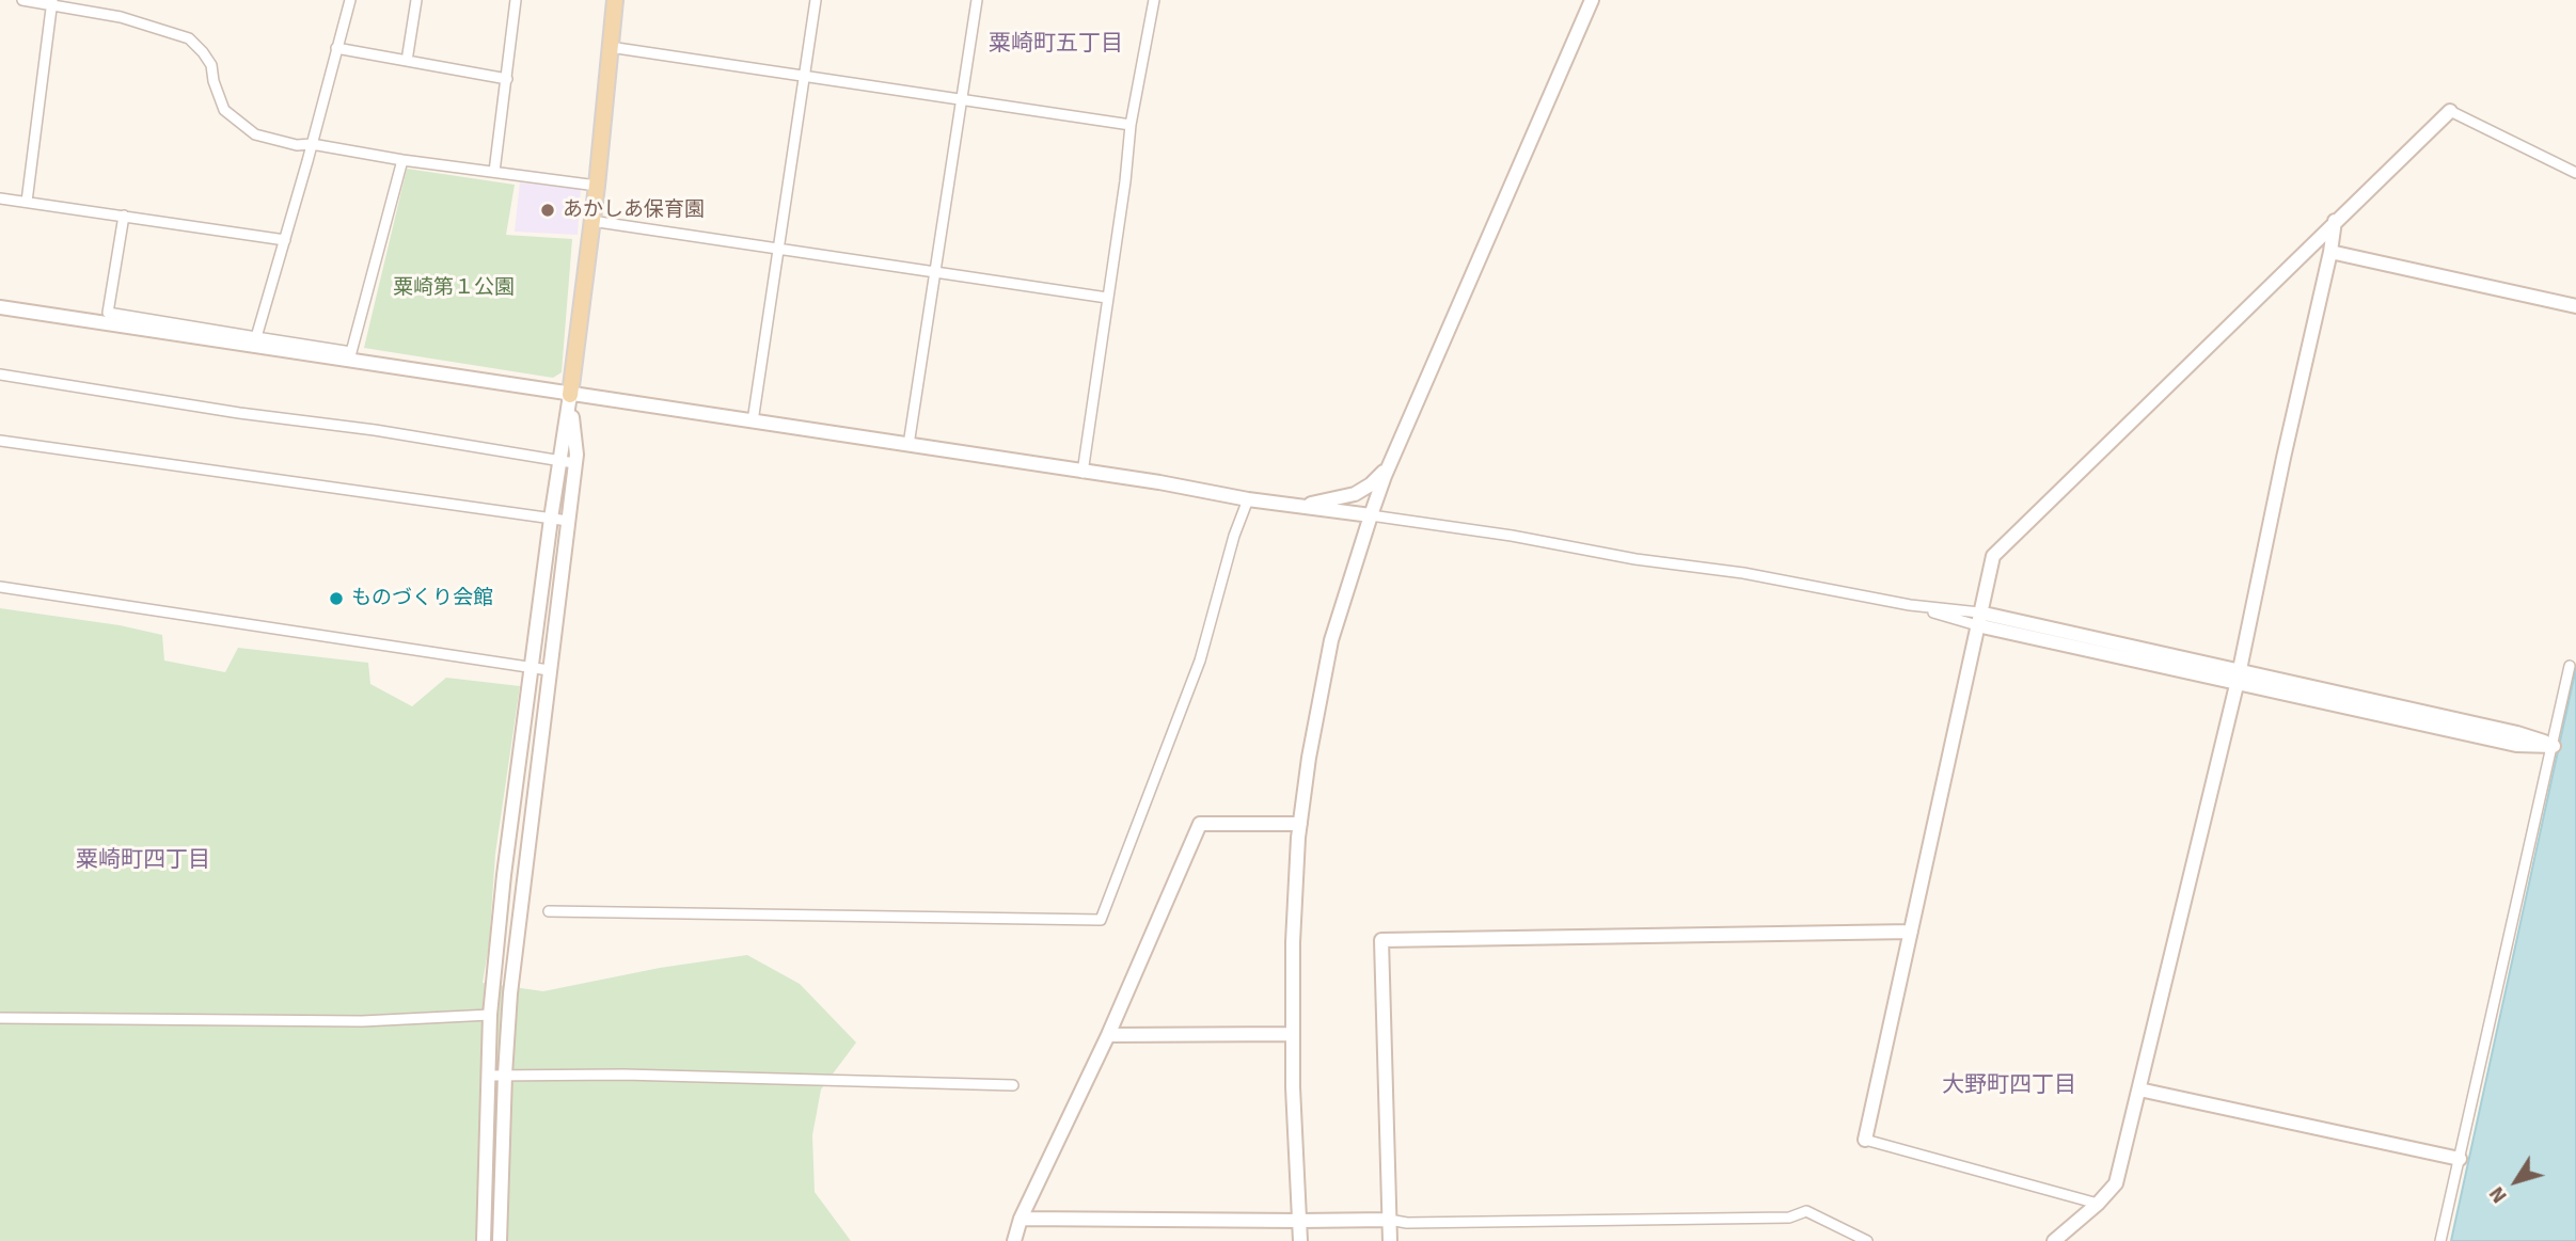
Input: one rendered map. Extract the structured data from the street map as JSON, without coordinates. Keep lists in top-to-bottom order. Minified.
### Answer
{"districts":["粟崎町五丁目","粟崎町四丁目","大野町四丁目"],"parks":["粟崎第１公園"],"places":["あかしあ保育園","ものづくり会館"],"north":"bottom left"}
